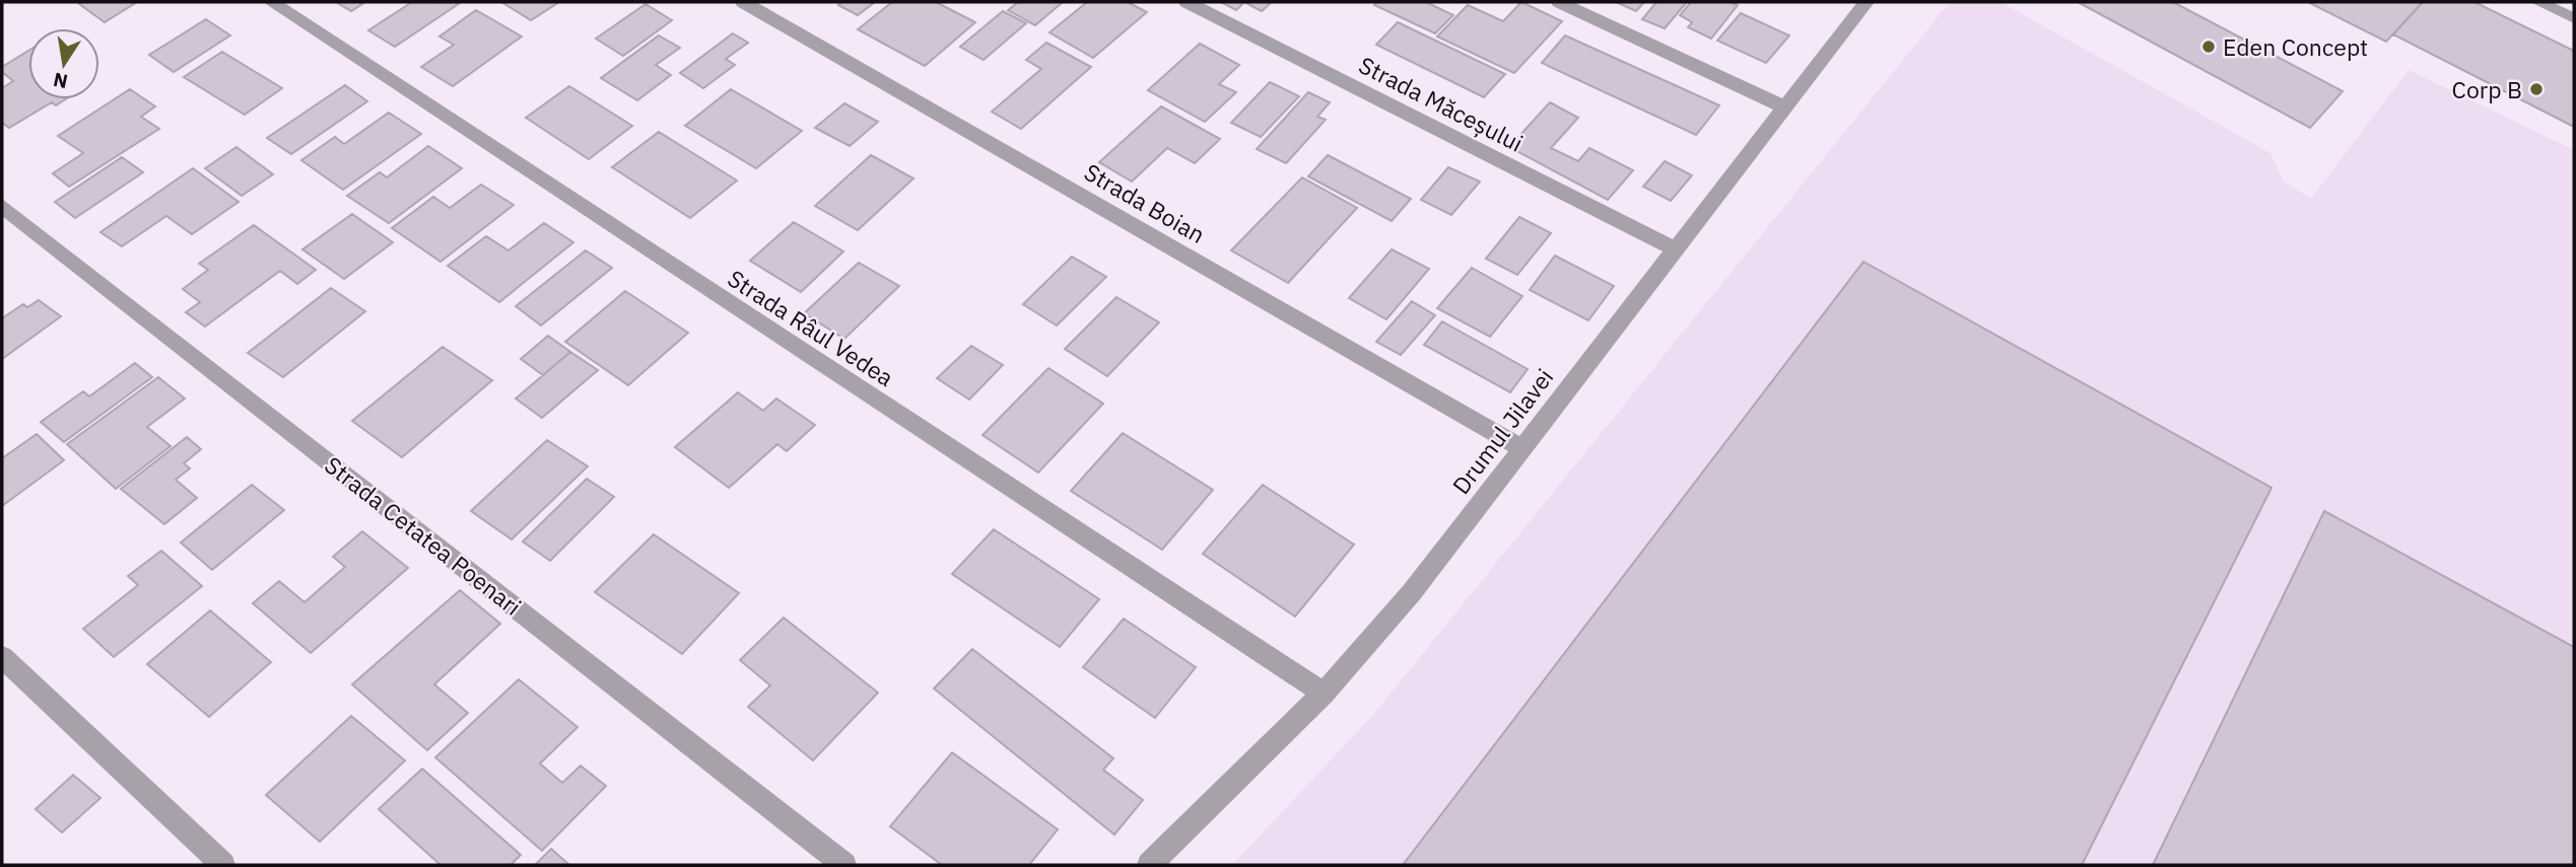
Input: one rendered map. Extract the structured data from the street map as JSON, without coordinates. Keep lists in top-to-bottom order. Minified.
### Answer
{"streets":{"street":["Strada Măceșului","Strada Boian","Strada Râul Vedea","Drumul Jilavei","Strada Cetatea Poenari"]},"crossings":[["Strada Măceșului","Drumul Jilavei"],["Strada Boian","Drumul Jilavei"],["Strada Râul Vedea","Drumul Jilavei"]],"places":["Eden Concept","Corp B"],"north":"bottom"}
